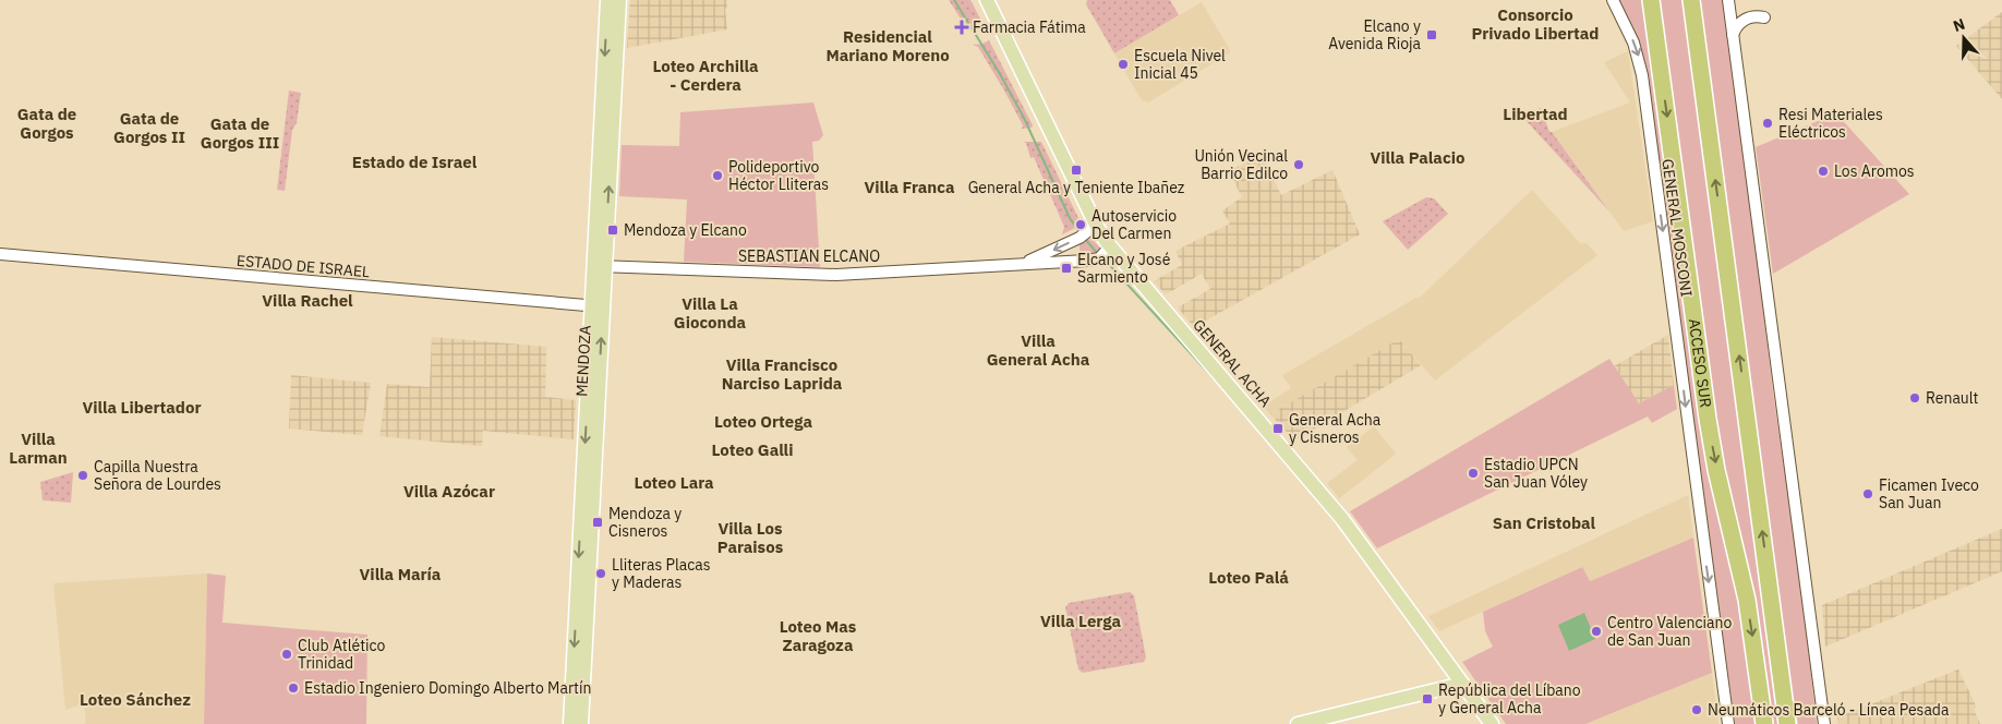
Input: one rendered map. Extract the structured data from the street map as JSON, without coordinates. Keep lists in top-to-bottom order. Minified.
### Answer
{"streets":{"highway":["ACCESO SUR"],"main road":["MENDOZA","GENERAL ACHA"],"street":["GENERAL MOSCONI","SEBASTIAN ELCANO","ESTADO DE ISRAEL"]},"crossings":[["SEBASTIAN ELCANO","MENDOZA"],["SEBASTIAN ELCANO","GENERAL ACHA"],["ESTADO DE ISRAEL","MENDOZA"]],"districts":["Consorcio Privado Libertad","Residencial Mariano Moreno","Loteo Archilla - Cerdera","Gata de Gorgos","Libertad","Gata de Gorgos II","Gata de Gorgos III","Villa Palacio","Estado de Israel","Villa Franca","Villa Rachel","Villa La Gioconda","Villa General Acha","Villa Francisco Narciso Laprida","Villa Libertador","Loteo Ortega","Villa Larman","Loteo Galli","Loteo Lara","Villa Azócar","San Cristobal","Villa Los Paraisos","Villa María","Loteo Palá","Villa Lerga","Loteo Mas Zaragoza","Loteo Sánchez"],"places":{"health":["Farmacia Fátima"],"transit":["Elcano y Avenida Rioja","General Acha y Teniente Ibañez","Mendoza y Elcano","Elcano y José Sarmiento","General Acha y Cisneros","Mendoza y Cisneros","República del Líbano y General Acha"],"other":["Escuela Nivel Inicial 45","Resi Materiales Eléctricos","Unión Vecinal Barrio Edilco","Los Aromos","Polideportivo Héctor Lliteras","Autoservicio Del Carmen","Renault","Estadio UPCN San Juan Vóley","Capilla Nuestra Señora de Lourdes","Ficamen Iveco San Juan","Lliteras Placas y Maderas","Centro Valenciano de San Juan","Club Atlético Trinidad","Estadio Ingeniero Domingo Alberto Martín","Neumáticos Barceló - Línea Pesada"]},"north":"top"}
